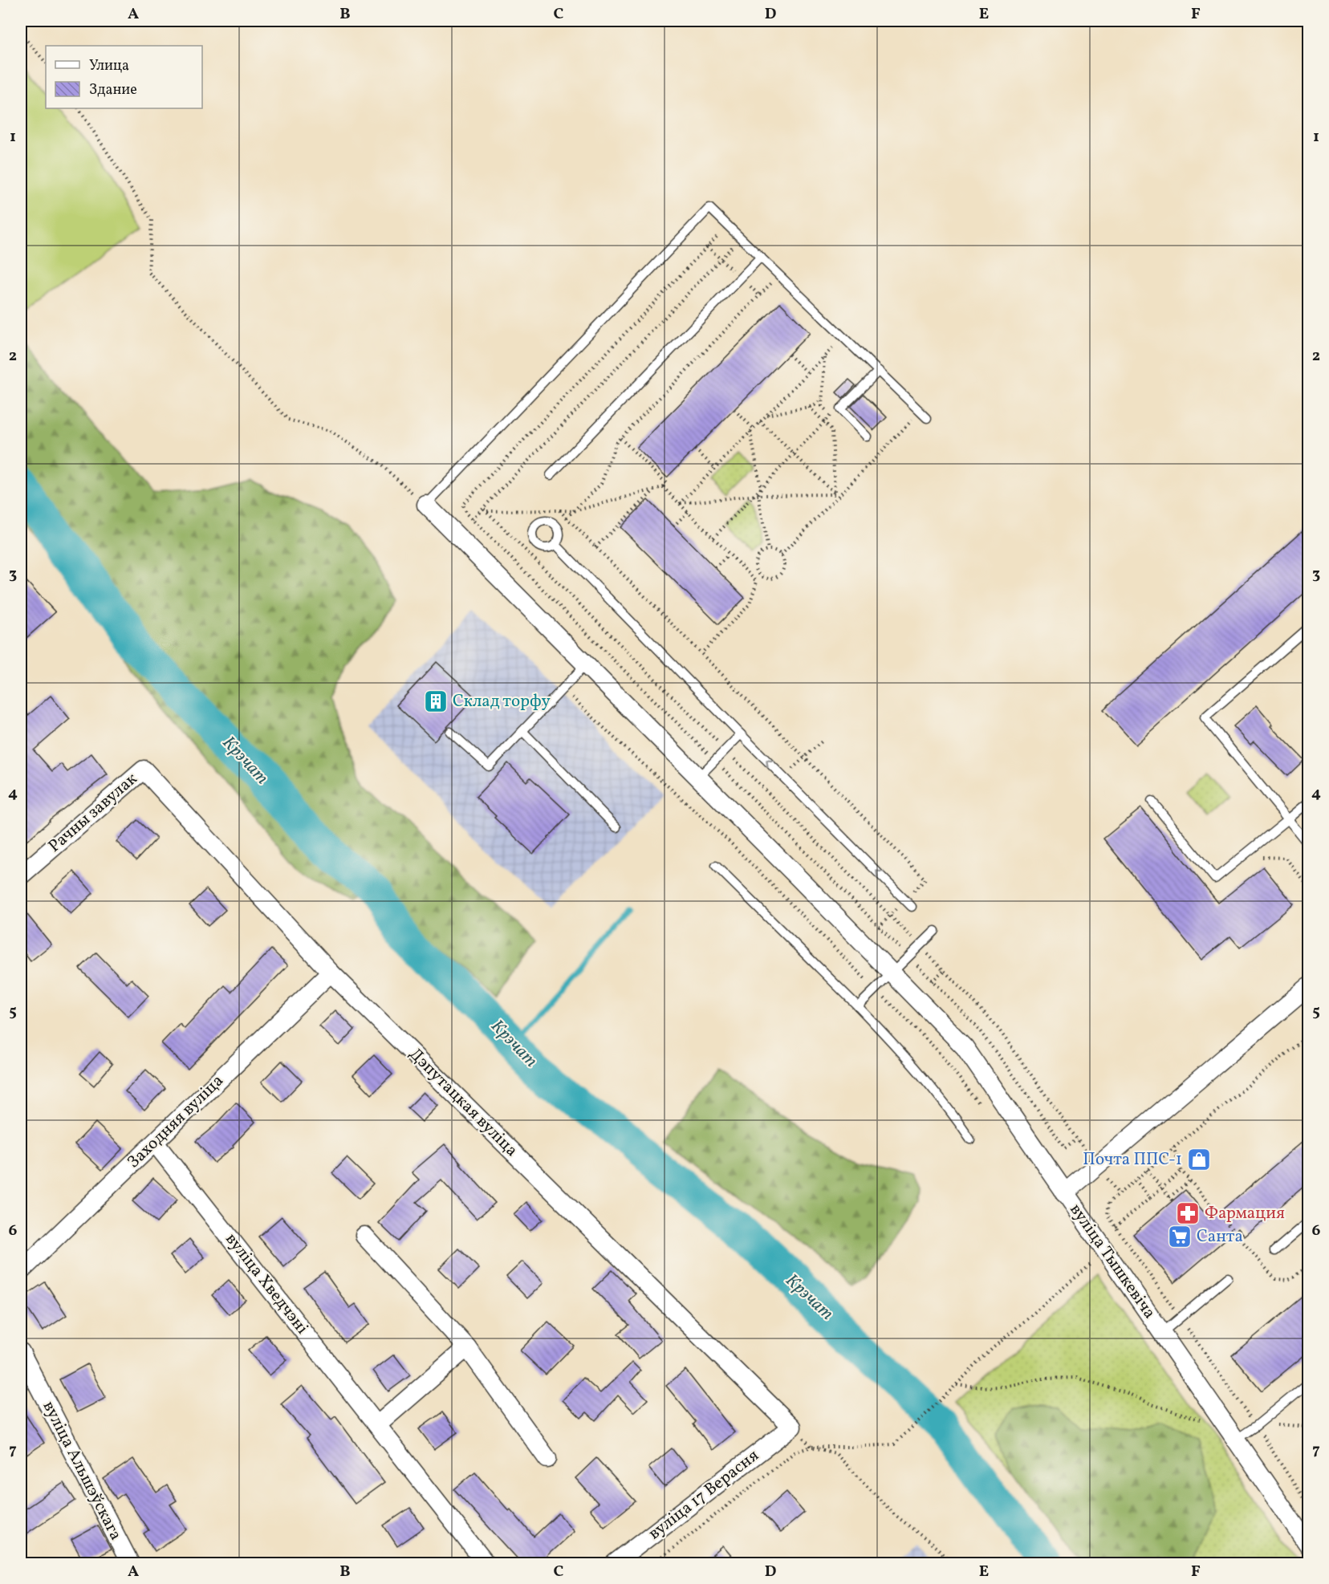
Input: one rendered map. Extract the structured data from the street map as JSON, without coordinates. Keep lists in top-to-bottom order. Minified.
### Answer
{"streets":{"street":["Рачны завулак","Дэпутацкая вуліца","Заходняя вуліца","вуліца Тышкевіча","вуліца Хведчэні","вуліца Альшэўскага","вуліца 17 Верасня"]},"crossings":[["Рачны завулак","Дэпутацкая вуліца"],["Дэпутацкая вуліца","Заходняя вуліца"],["Дэпутацкая вуліца","вуліца 17 Верасня"],["Заходняя вуліца","вуліца Хведчэні"]],"water":["Крэчат"],"places":{"building":["Склад торфу"],"shop":["Почта ППС-1"],"pharmacy":["Фармация"],"supermarket":["Санта"]},"legend":["Улица","Здание"],"grid":{"columns":["A","B","C","D","E","F"],"rows":["1","2","3","4","5","6","7"]}}
